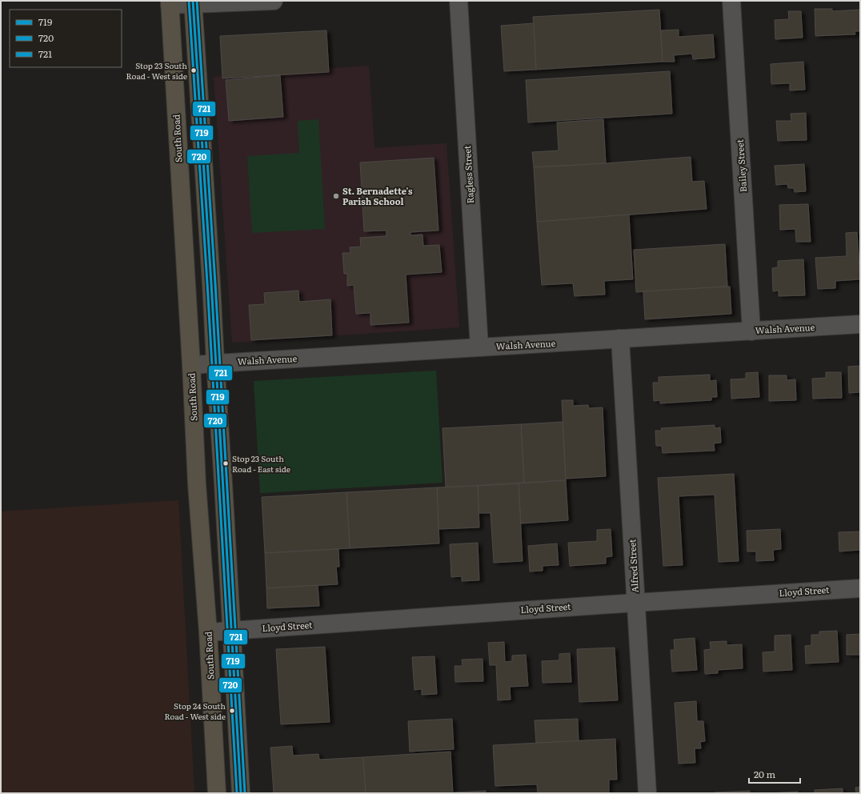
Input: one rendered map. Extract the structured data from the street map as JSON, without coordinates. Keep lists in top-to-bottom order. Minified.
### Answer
{"streets":{"highway":["South Road"],"street":["Bailey Street","Ragless Street","Walsh Avenue","Alfred Street","Lloyd Street"]},"crossings":[["South Road","Walsh Avenue"],["South Road","Lloyd Street"],["Bailey Street","Walsh Avenue"],["Ragless Street","Walsh Avenue"],["Walsh Avenue","Alfred Street"],["Alfred Street","Lloyd Street"]],"places":["Stop 23 South Road - West side","St. Bernadette's Parish School","Stop 23 South Road - East side","Stop 24 South Road - West side"],"lines":["transit line 719","transit line 720","transit line 721"],"legend":["719","720","721"],"scale_bar":"20 m"}
